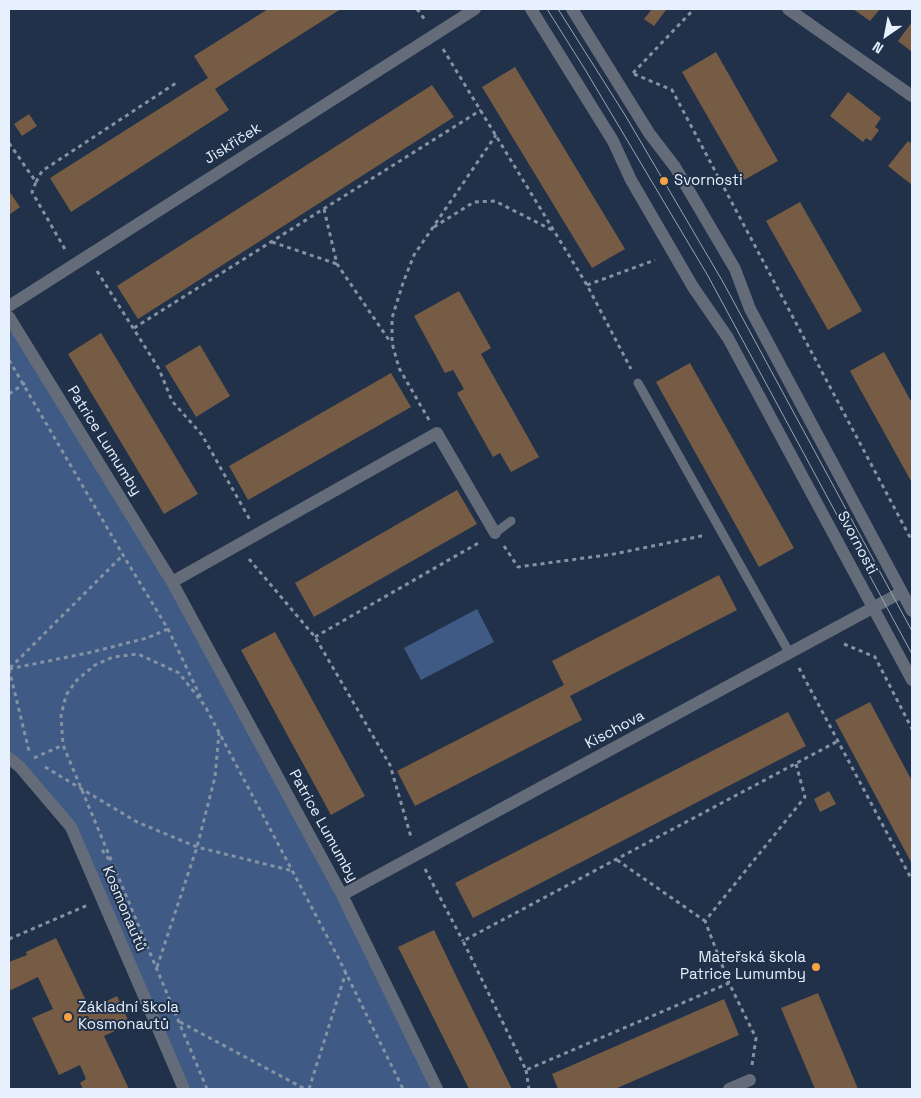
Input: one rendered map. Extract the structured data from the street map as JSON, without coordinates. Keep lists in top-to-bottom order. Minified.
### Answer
{"streets":{"street":["Jiskřiček","Patrice Lumumby","Svornosti","Kischova","Kosmonautů"]},"crossings":[["Patrice Lumumby","Kischova"],["Svornosti","Kischova"]],"places":["Svornosti","Mateřská škola Patrice Lumumby","Základní škola Kosmonautů"],"north":"bottom left"}
